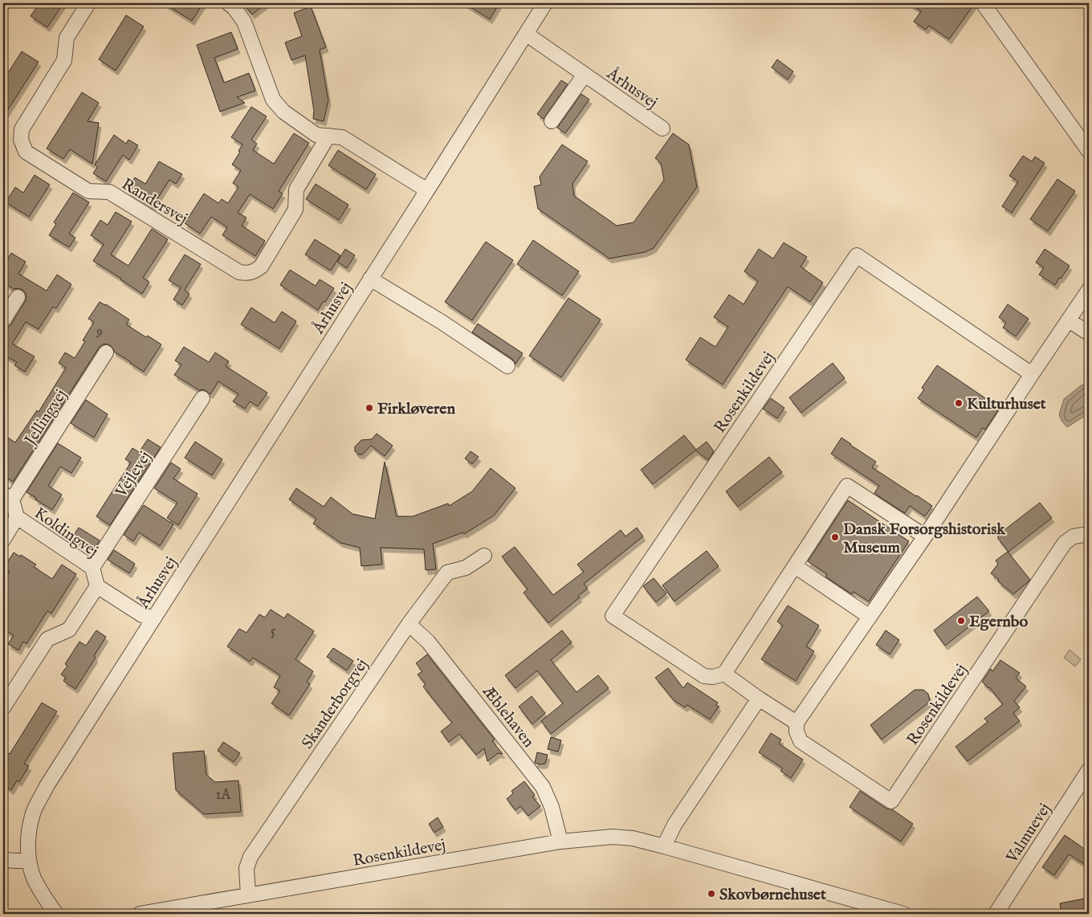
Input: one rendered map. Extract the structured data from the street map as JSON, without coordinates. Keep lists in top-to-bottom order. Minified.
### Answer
{"streets":{"street":["Århusvej","Randersvej","Rosenkildevej","Jellingvej","Vejlevej","Koldingvej","Skanderborgvej","Æblehaven","Valmuevej"]},"crossings":[["Rosenkildevej","Skanderborgvej"],["Rosenkildevej","Æblehaven"],["Jellingvej","Koldingvej"],["Vejlevej","Koldingvej"],["Skanderborgvej","Æblehaven"]],"places":["Kulturhuset","Firkløveren","Dansk Forsorgshistorisk Museum","Egernbo","Skovbørnehuset"],"house_numbers":["9","5","1A"]}
